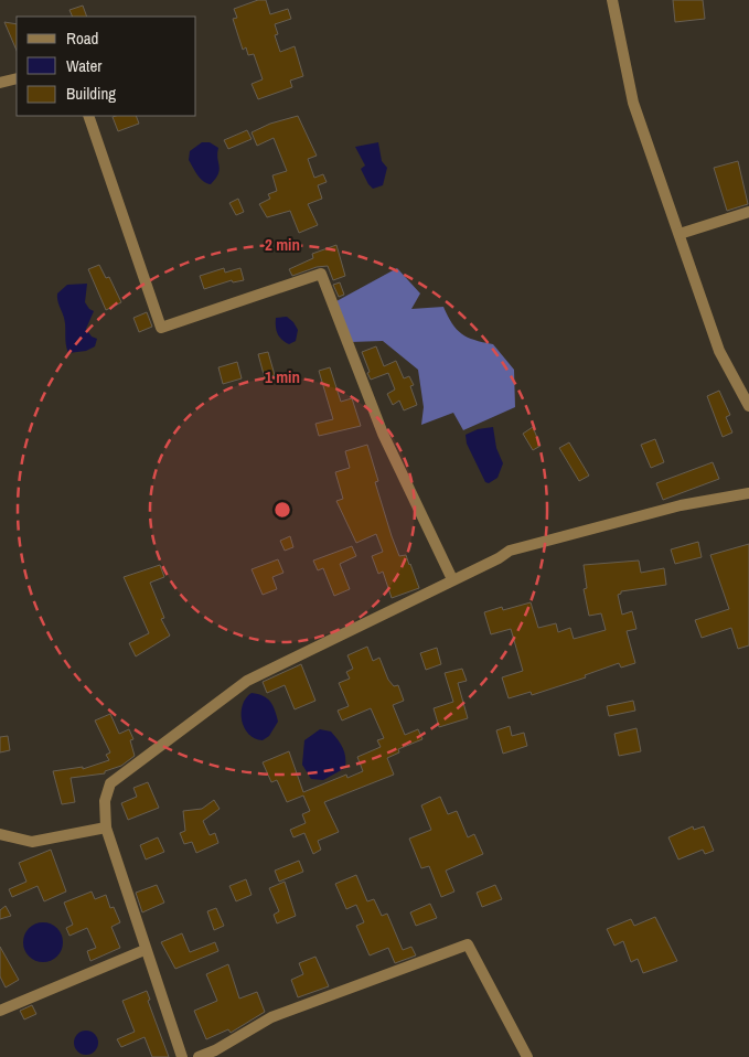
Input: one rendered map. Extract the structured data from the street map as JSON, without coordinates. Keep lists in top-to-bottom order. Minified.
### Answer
{"legend":["Road","Water","Building"],"rings":["2 min","1 min"]}
